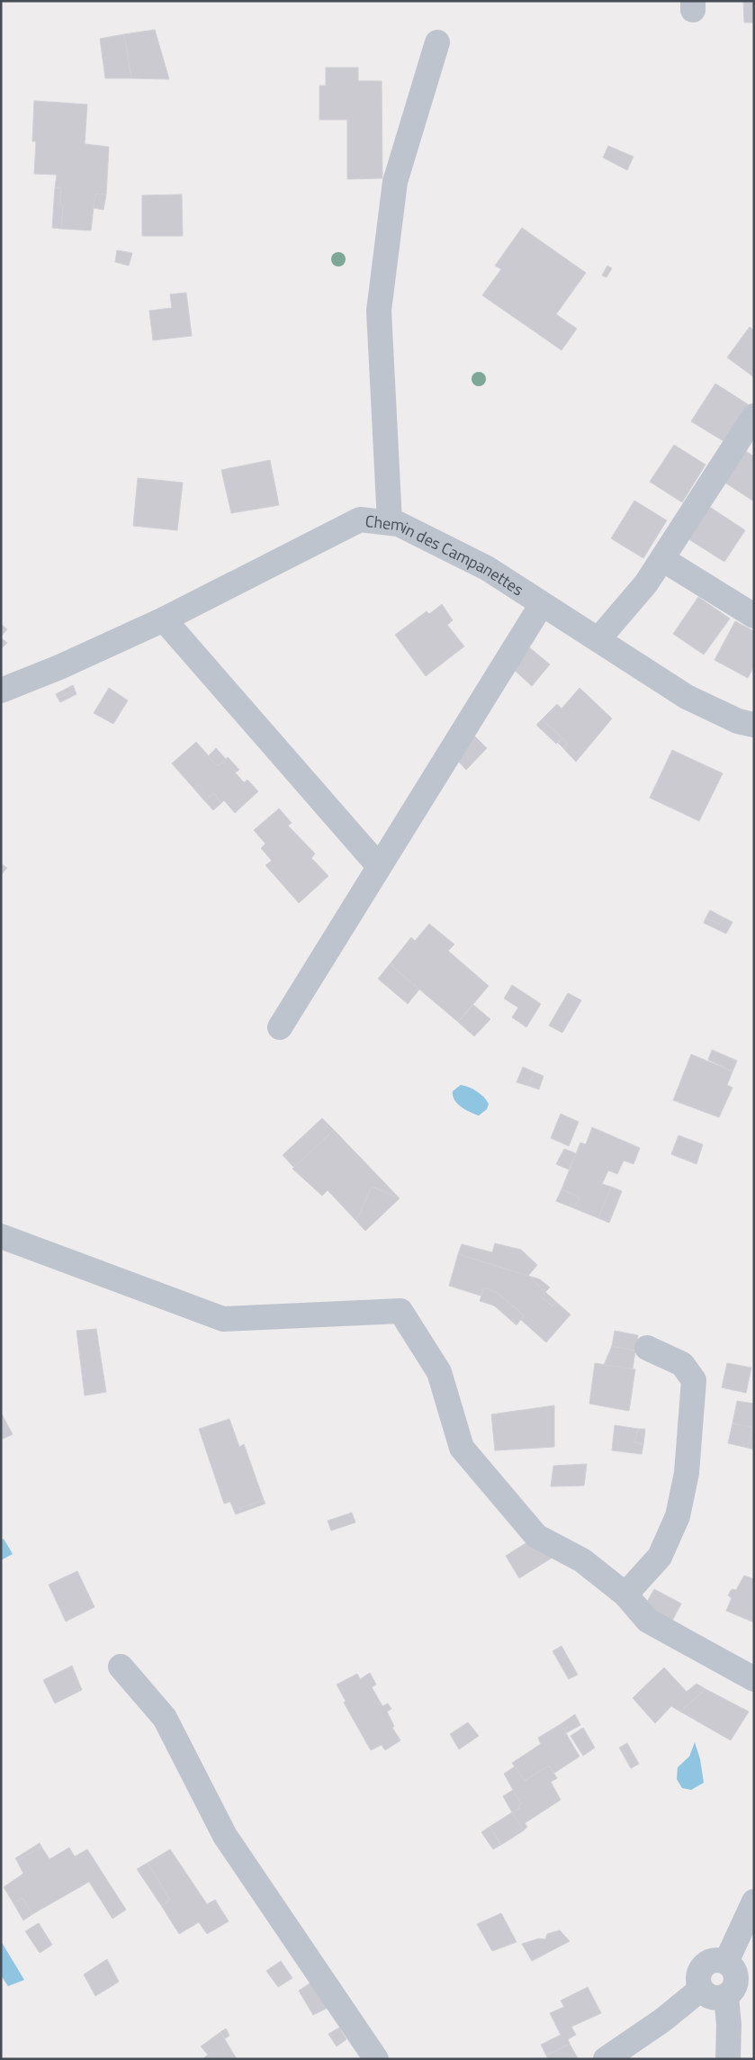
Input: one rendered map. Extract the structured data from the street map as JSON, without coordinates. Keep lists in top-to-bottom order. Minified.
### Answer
{"streets":{"street":["Chemin des Campanettes"]}}
